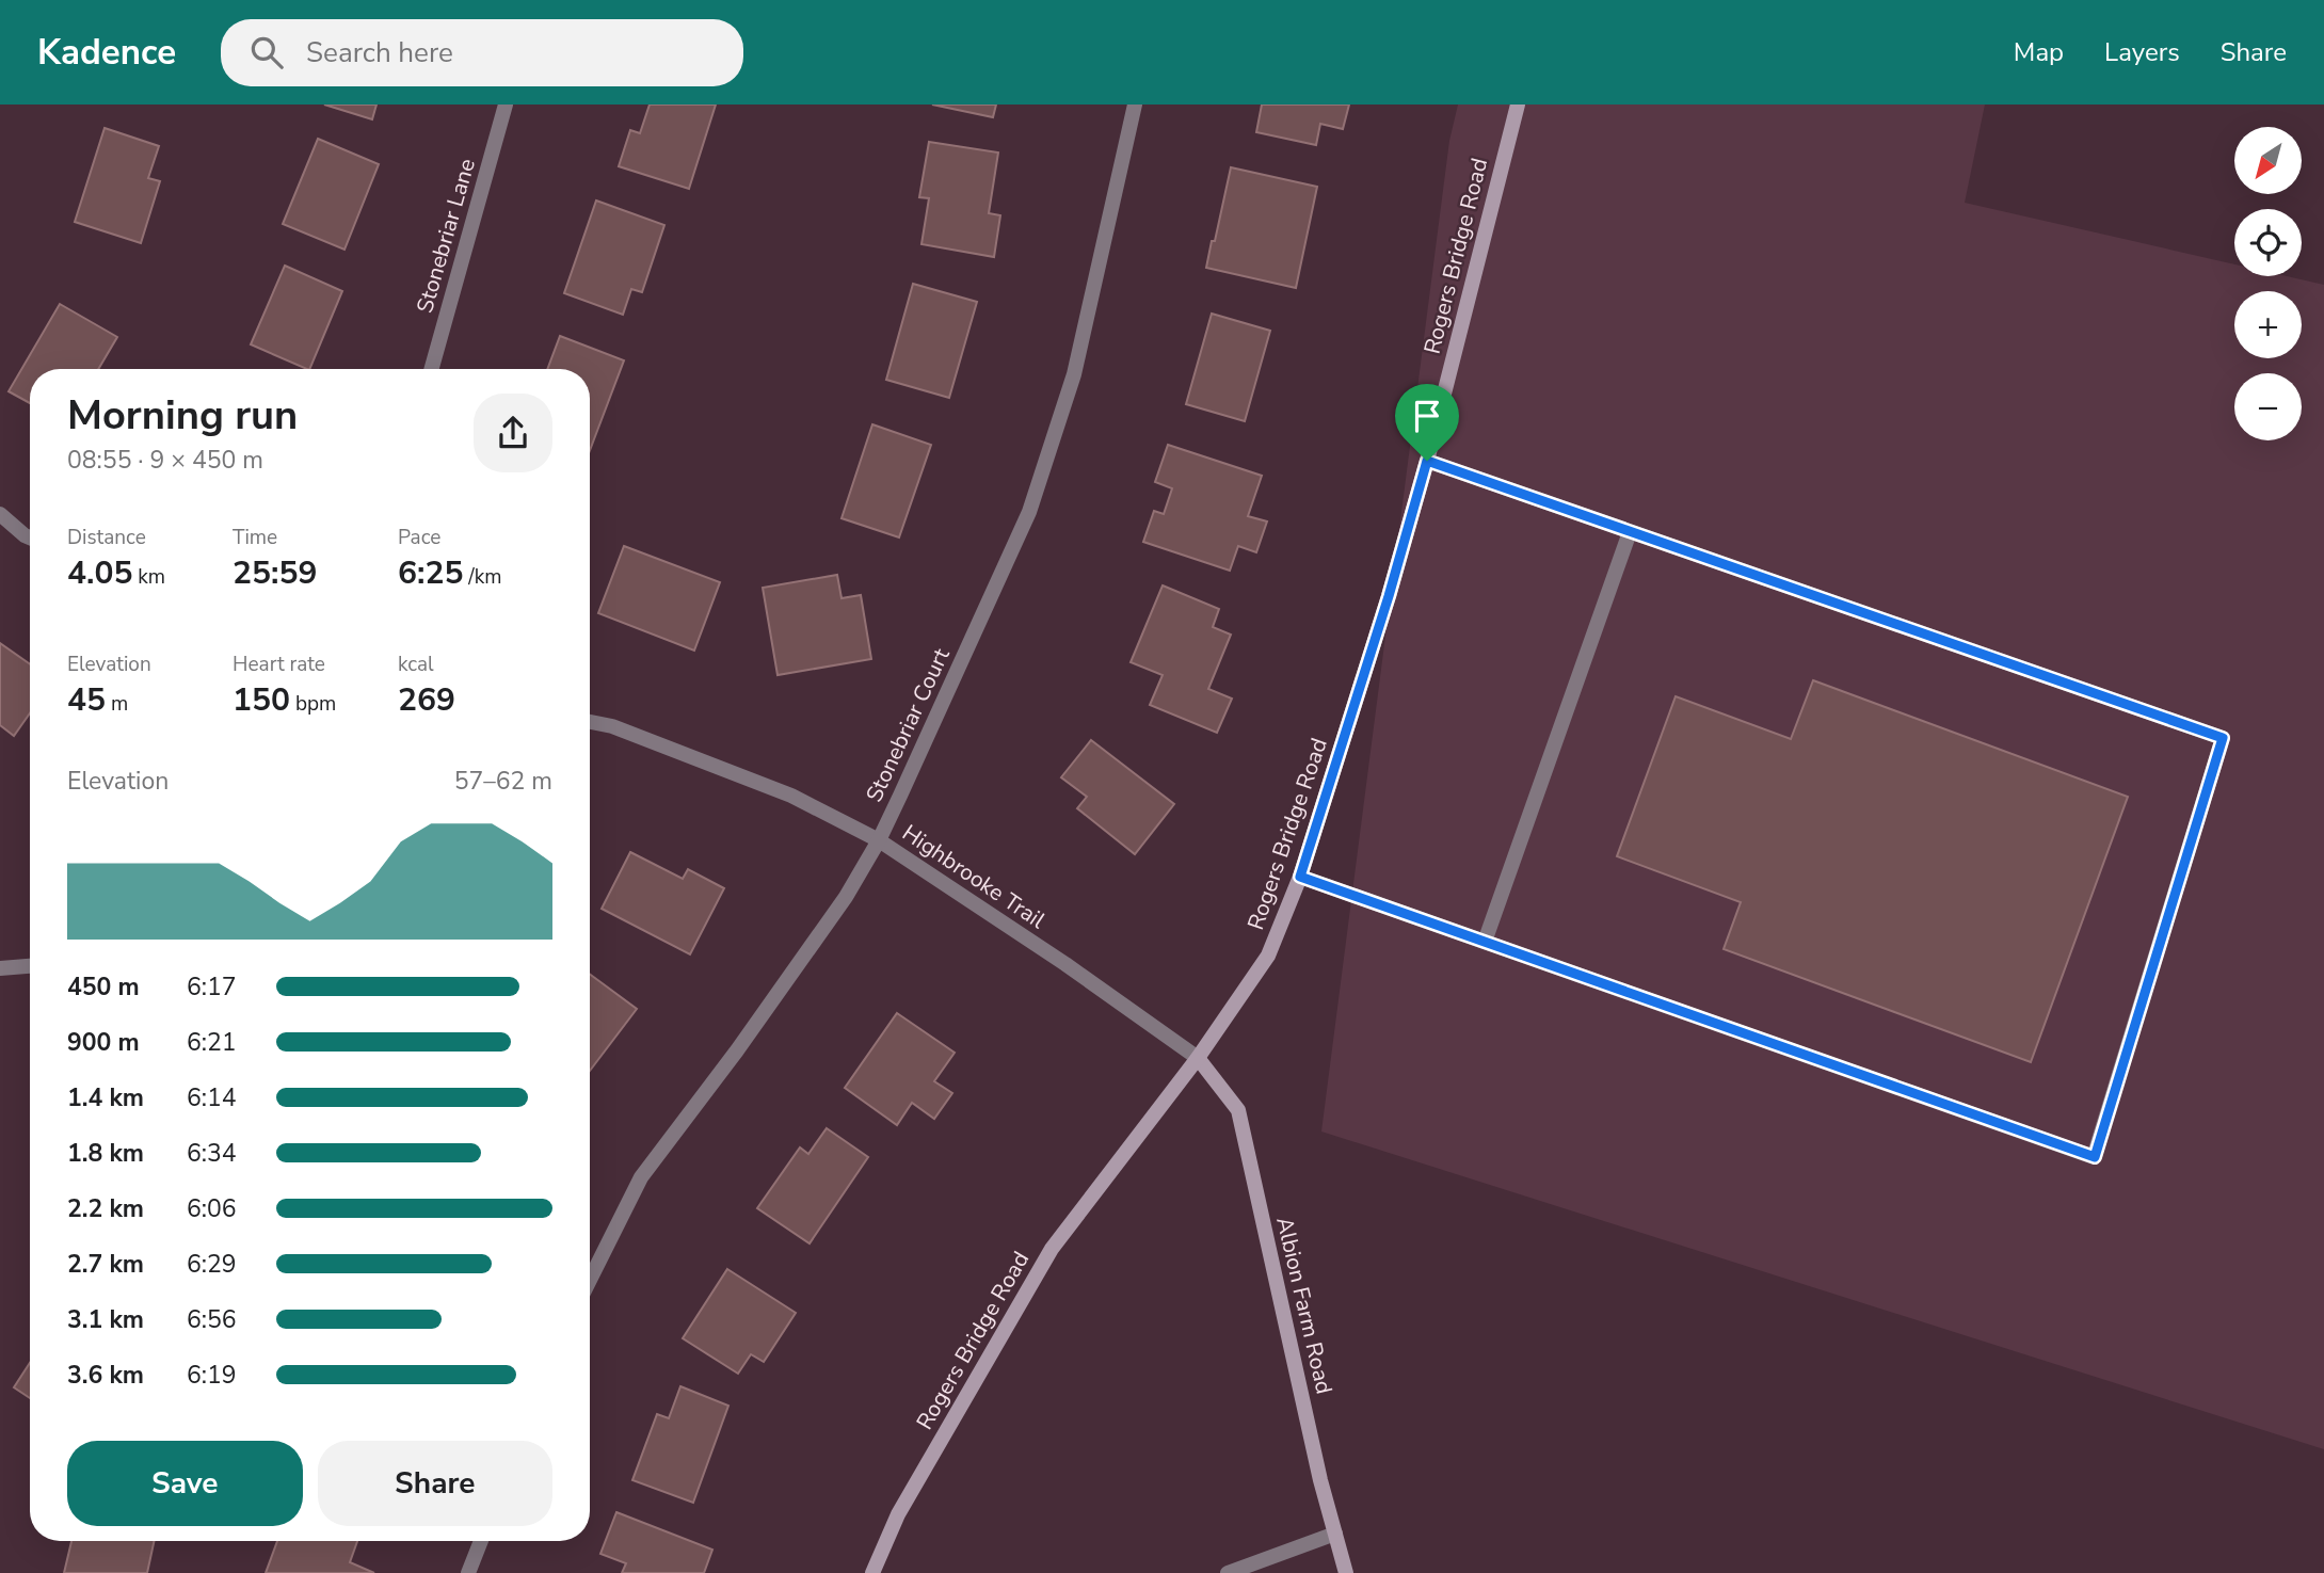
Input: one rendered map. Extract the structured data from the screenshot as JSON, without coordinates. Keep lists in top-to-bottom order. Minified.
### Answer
{"streets":{"street":["Stonebriar Lane","Rogers Bridge Road","Stonebriar Court","Highbrooke Trail","Albion Farm Road"]},"crossings":[["Rogers Bridge Road","Highbrooke Trail"],["Rogers Bridge Road","Albion Farm Road"],["Stonebriar Court","Highbrooke Trail"],["Highbrooke Trail","Albion Farm Road"]],"north":"bottom left","page":{"header":"Kadence","search":"Search here","nav":["Map","Layers","Share"],"map_buttons":["+","−"],"heading":["Morning run","08:55 · 9 × 450 m"],"stats":[["Distance","4.05 km"],["Time","25:59"],["Pace","6:25 /km"],["Elevation","45 m"],["Heart rate","150 bpm"],["kcal","269"]],"chart":["Elevation","57–62 m"],"list":[{"name":"450 m","note":"6:17"},{"name":"900 m","note":"6:21"},{"name":"1.4 km","note":"6:14"},{"name":"1.8 km","note":"6:34"},{"name":"2.2 km","note":"6:06"},{"name":"2.7 km","note":"6:29"},{"name":"3.1 km","note":"6:56"},{"name":"3.6 km","note":"6:19"}],"buttons":["Save","Share"]}}
